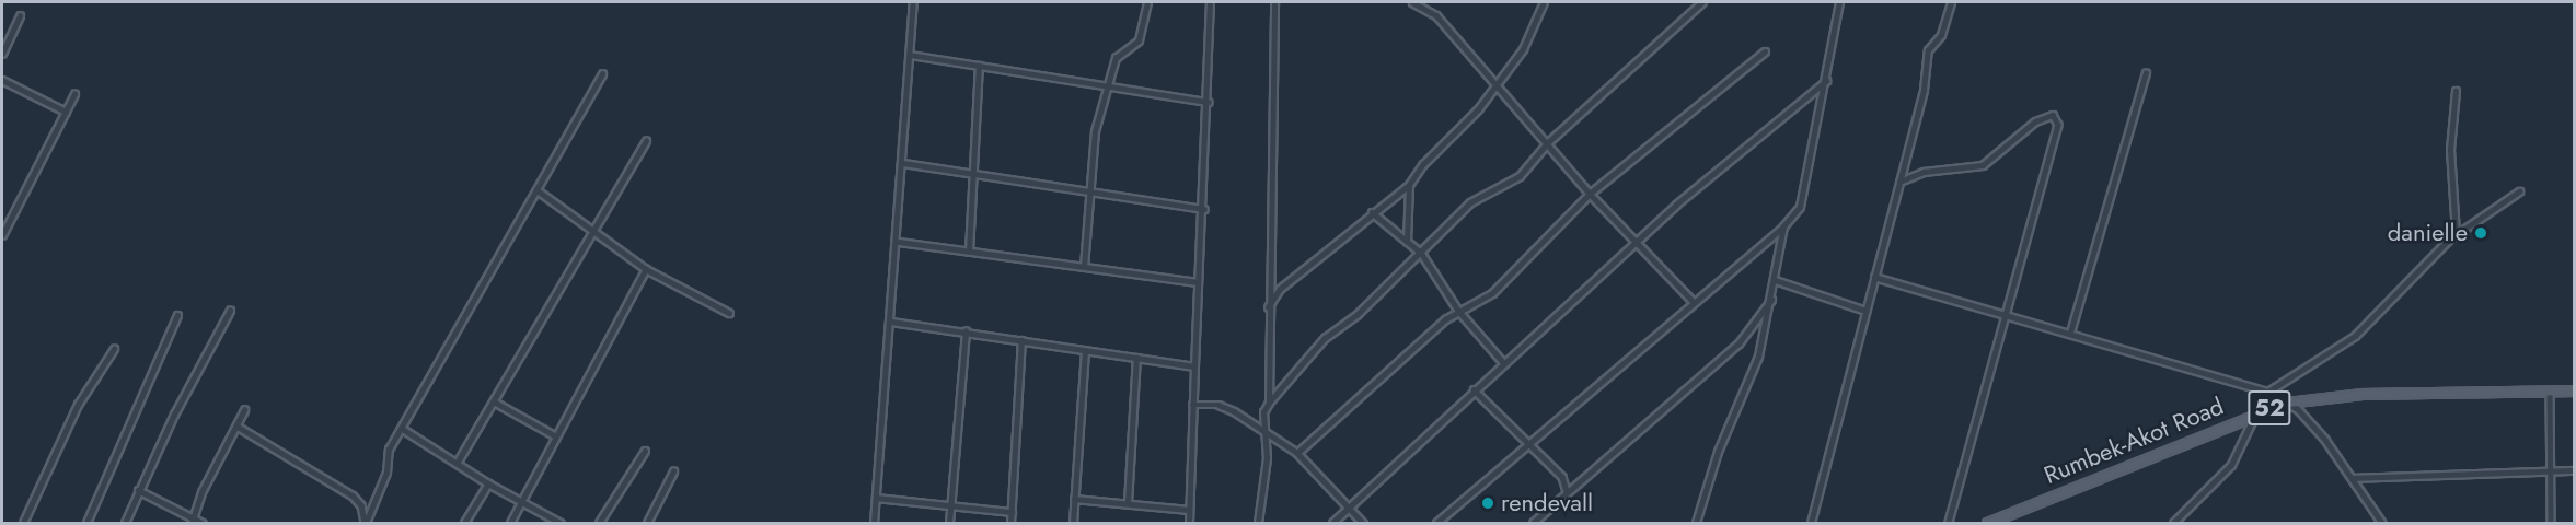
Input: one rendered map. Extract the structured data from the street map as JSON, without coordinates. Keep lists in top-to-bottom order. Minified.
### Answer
{"streets":{"main road":["52","Rumbek-Akot Road"]},"places":["danielle","rendevall"]}
